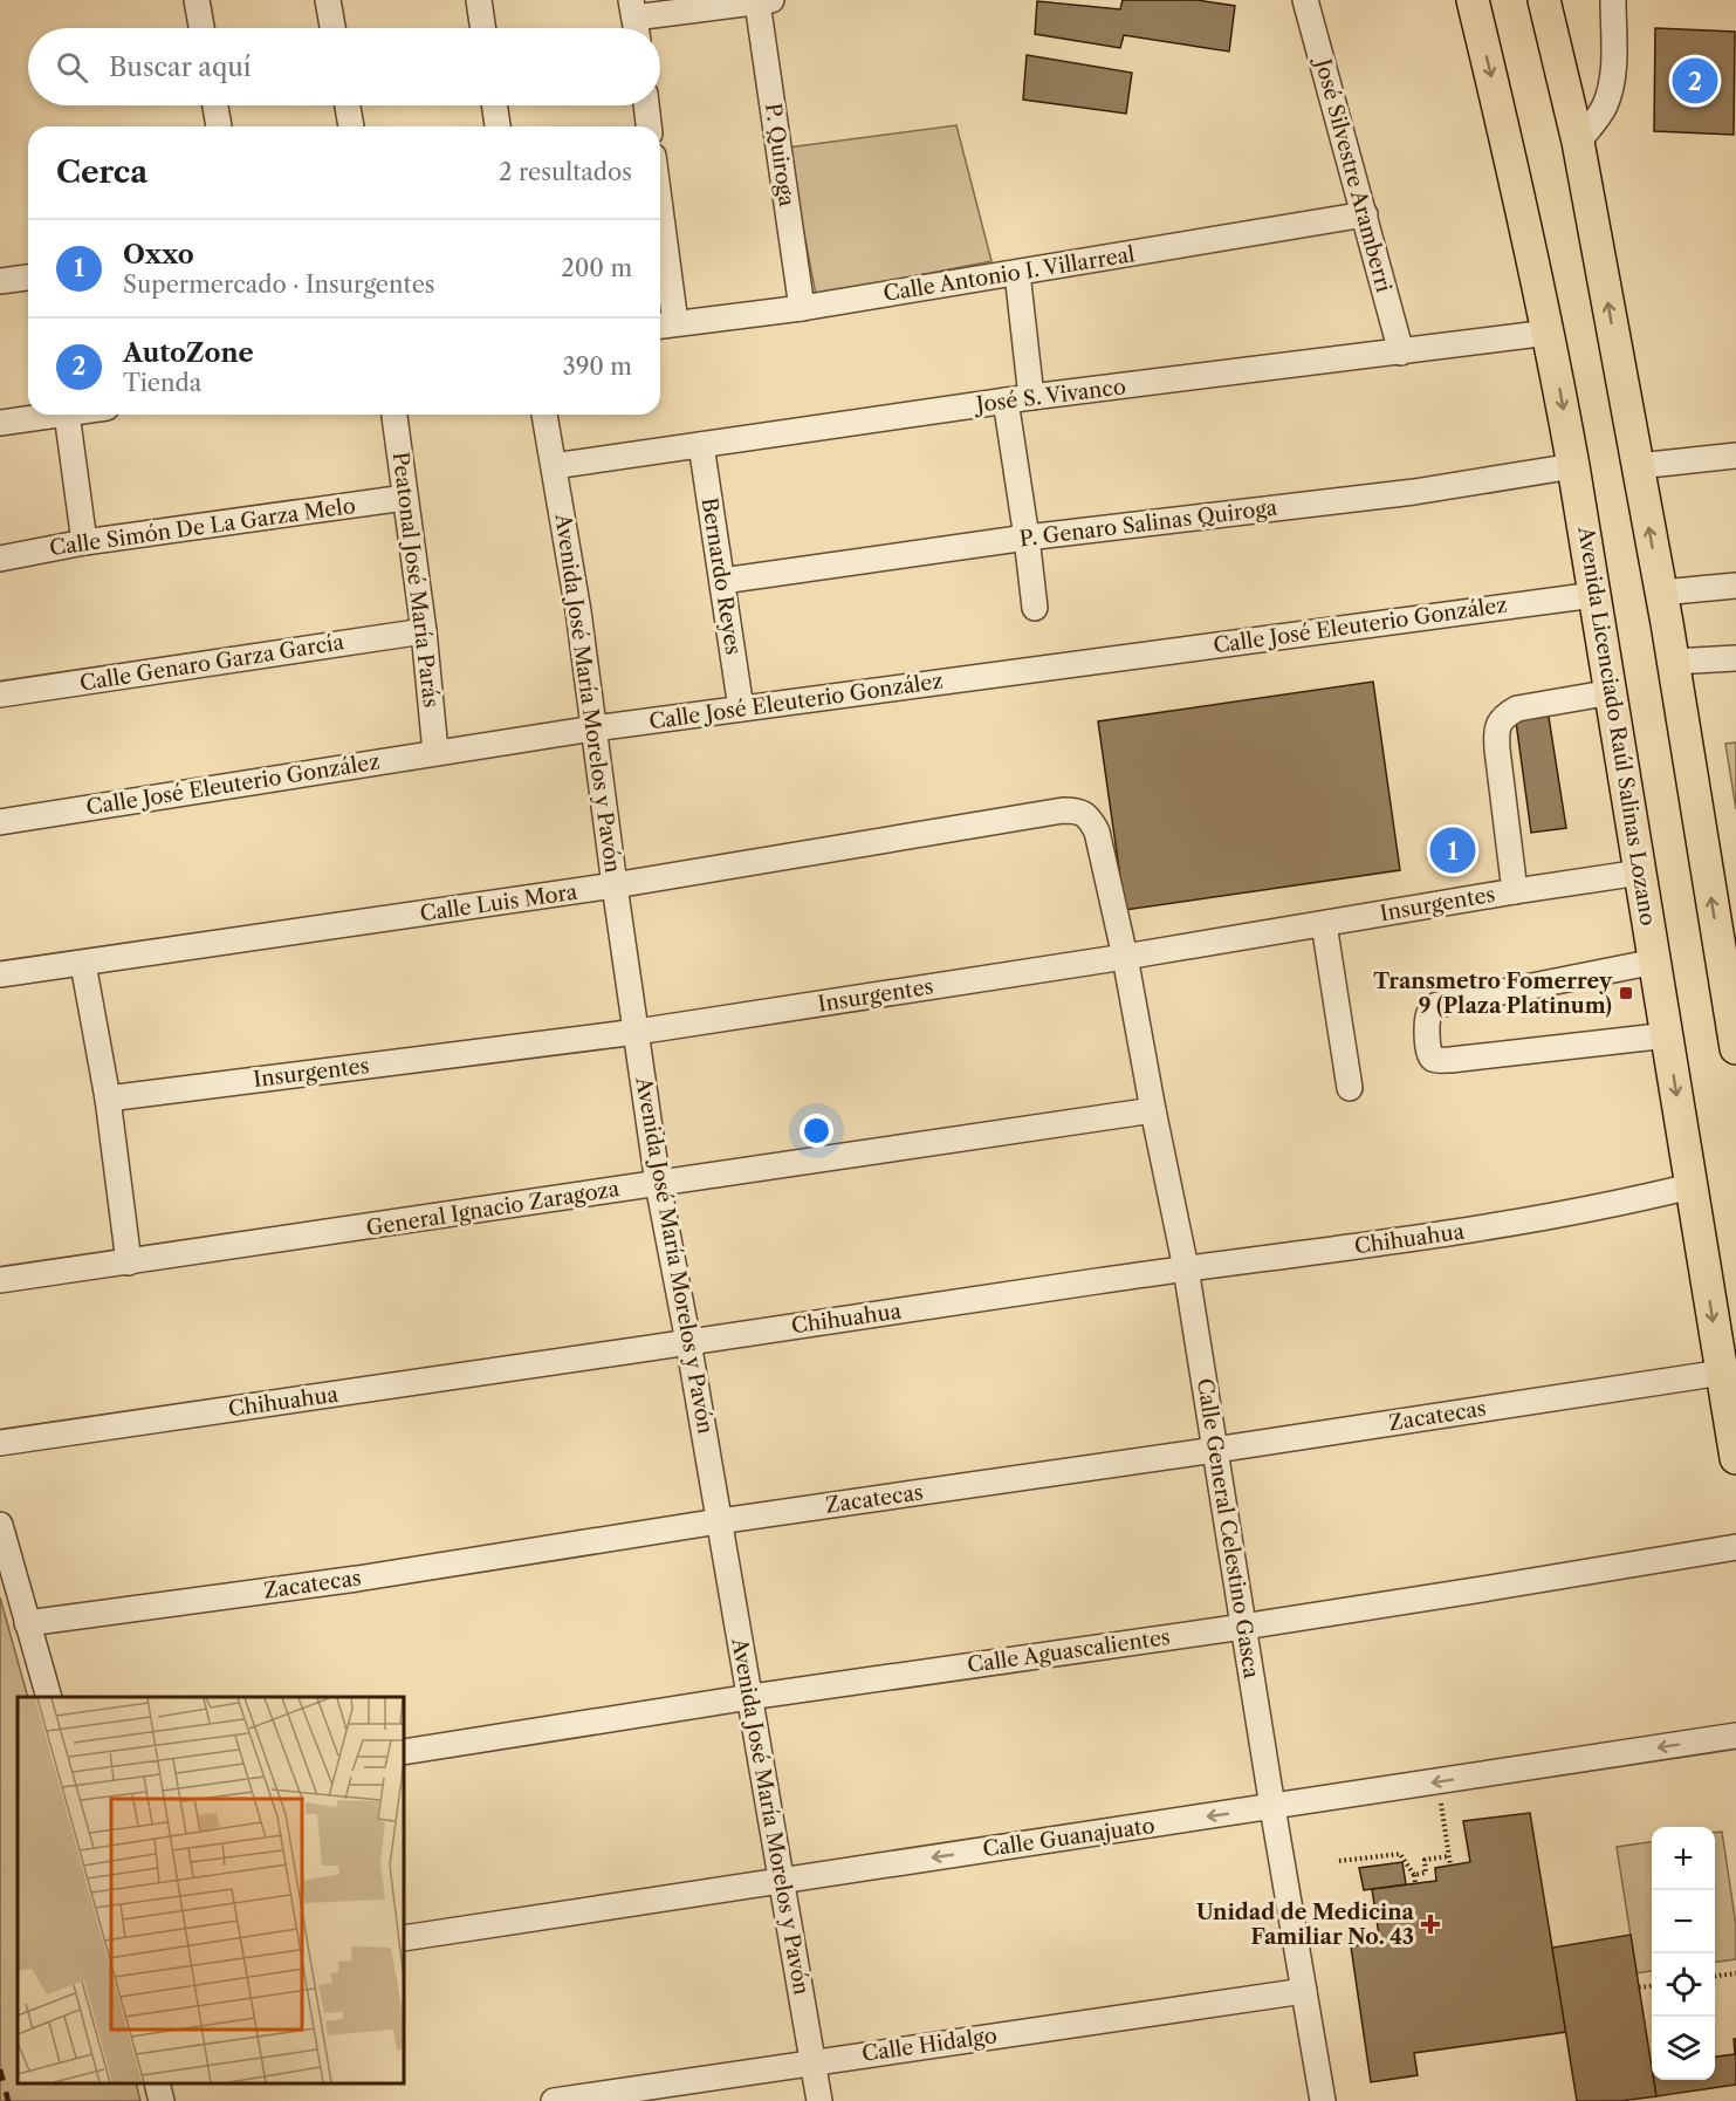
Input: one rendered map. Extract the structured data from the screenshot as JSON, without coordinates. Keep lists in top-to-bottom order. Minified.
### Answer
{"streets":{"main road":["Avenida Licenciado Raúl Salinas Lozano"],"street":["P. Quiroga","José Silvestre Aramberri","Calle Antonio I. Villarreal","José S. Vivanco","P. Genaro Salinas Quiroga","Calle Simón De La Garza Melo","Bernardo Reyes","Peatonal José María Parás","Calle José Eleuterio González","Calle Genaro Garza García","Avenida José María Morelos y Pavón","Calle Luis Mora","Insurgentes","General Ignacio Zaragoza","Chihuahua","Zacatecas","Calle General Celestino Gasca","Calle Aguascalientes","Calle Guanajuato","Calle Hidalgo"]},"crossings":[["P. Quiroga","Calle Antonio I. Villarreal"],["José Silvestre Aramberri","Calle Antonio I. Villarreal"],["José Silvestre Aramberri","José S. Vivanco"],["José S. Vivanco","Bernardo Reyes"],["José S. Vivanco","Avenida José María Morelos y Pavón"],["José S. Vivanco","Avenida Licenciado Raúl Salinas Lozano"],["P. Genaro Salinas Quiroga","Bernardo Reyes"],["P. Genaro Salinas Quiroga","Avenida Licenciado Raúl Salinas Lozano"],["Calle Simón De La Garza Melo","Peatonal José María Parás"],["Bernardo Reyes","Calle José Eleuterio González"],["Peatonal José María Parás","Calle José Eleuterio González"],["Peatonal José María Parás","Calle Genaro Garza García"],["Calle José Eleuterio González","Avenida José María Morelos y Pavón"],["Calle José Eleuterio González","Avenida Licenciado Raúl Salinas Lozano"],["Avenida José María Morelos y Pavón","Calle Luis Mora"],["Avenida José María Morelos y Pavón","Insurgentes"],["Avenida José María Morelos y Pavón","General Ignacio Zaragoza"],["Avenida José María Morelos y Pavón","Chihuahua"],["Avenida José María Morelos y Pavón","Zacatecas"],["Avenida José María Morelos y Pavón","Calle Aguascalientes"],["Avenida José María Morelos y Pavón","Calle Guanajuato"],["Avenida José María Morelos y Pavón","Calle Hidalgo"],["Avenida Licenciado Raúl Salinas Lozano","Insurgentes"],["Avenida Licenciado Raúl Salinas Lozano","Chihuahua"],["Avenida Licenciado Raúl Salinas Lozano","Zacatecas"],["Calle Luis Mora","Calle General Celestino Gasca"],["Insurgentes","Calle General Celestino Gasca"],["General Ignacio Zaragoza","Calle General Celestino Gasca"],["Chihuahua","Calle General Celestino Gasca"],["Zacatecas","Calle General Celestino Gasca"],["Calle General Celestino Gasca","Calle Aguascalientes"],["Calle General Celestino Gasca","Calle Guanajuato"],["Calle General Celestino Gasca","Calle Hidalgo"]],"one_way":["Calle Guanajuato"],"places":{"transit":["Transmetro Fomerrey 9 (Plaza Platinum)"],"health":["Unidad de Medicina Familiar No. 43"]},"page":{"search":"Buscar aquí","pins":["2","1"],"heading":["Cerca","2 resultados"],"list":[{"mark":"1","name":"Oxxo","note":"Supermercado · Insurgentes","value":"200 m"},{"mark":"2","name":"AutoZone","note":"Tienda","value":"390 m"}],"map_buttons":["+","−"]}}
